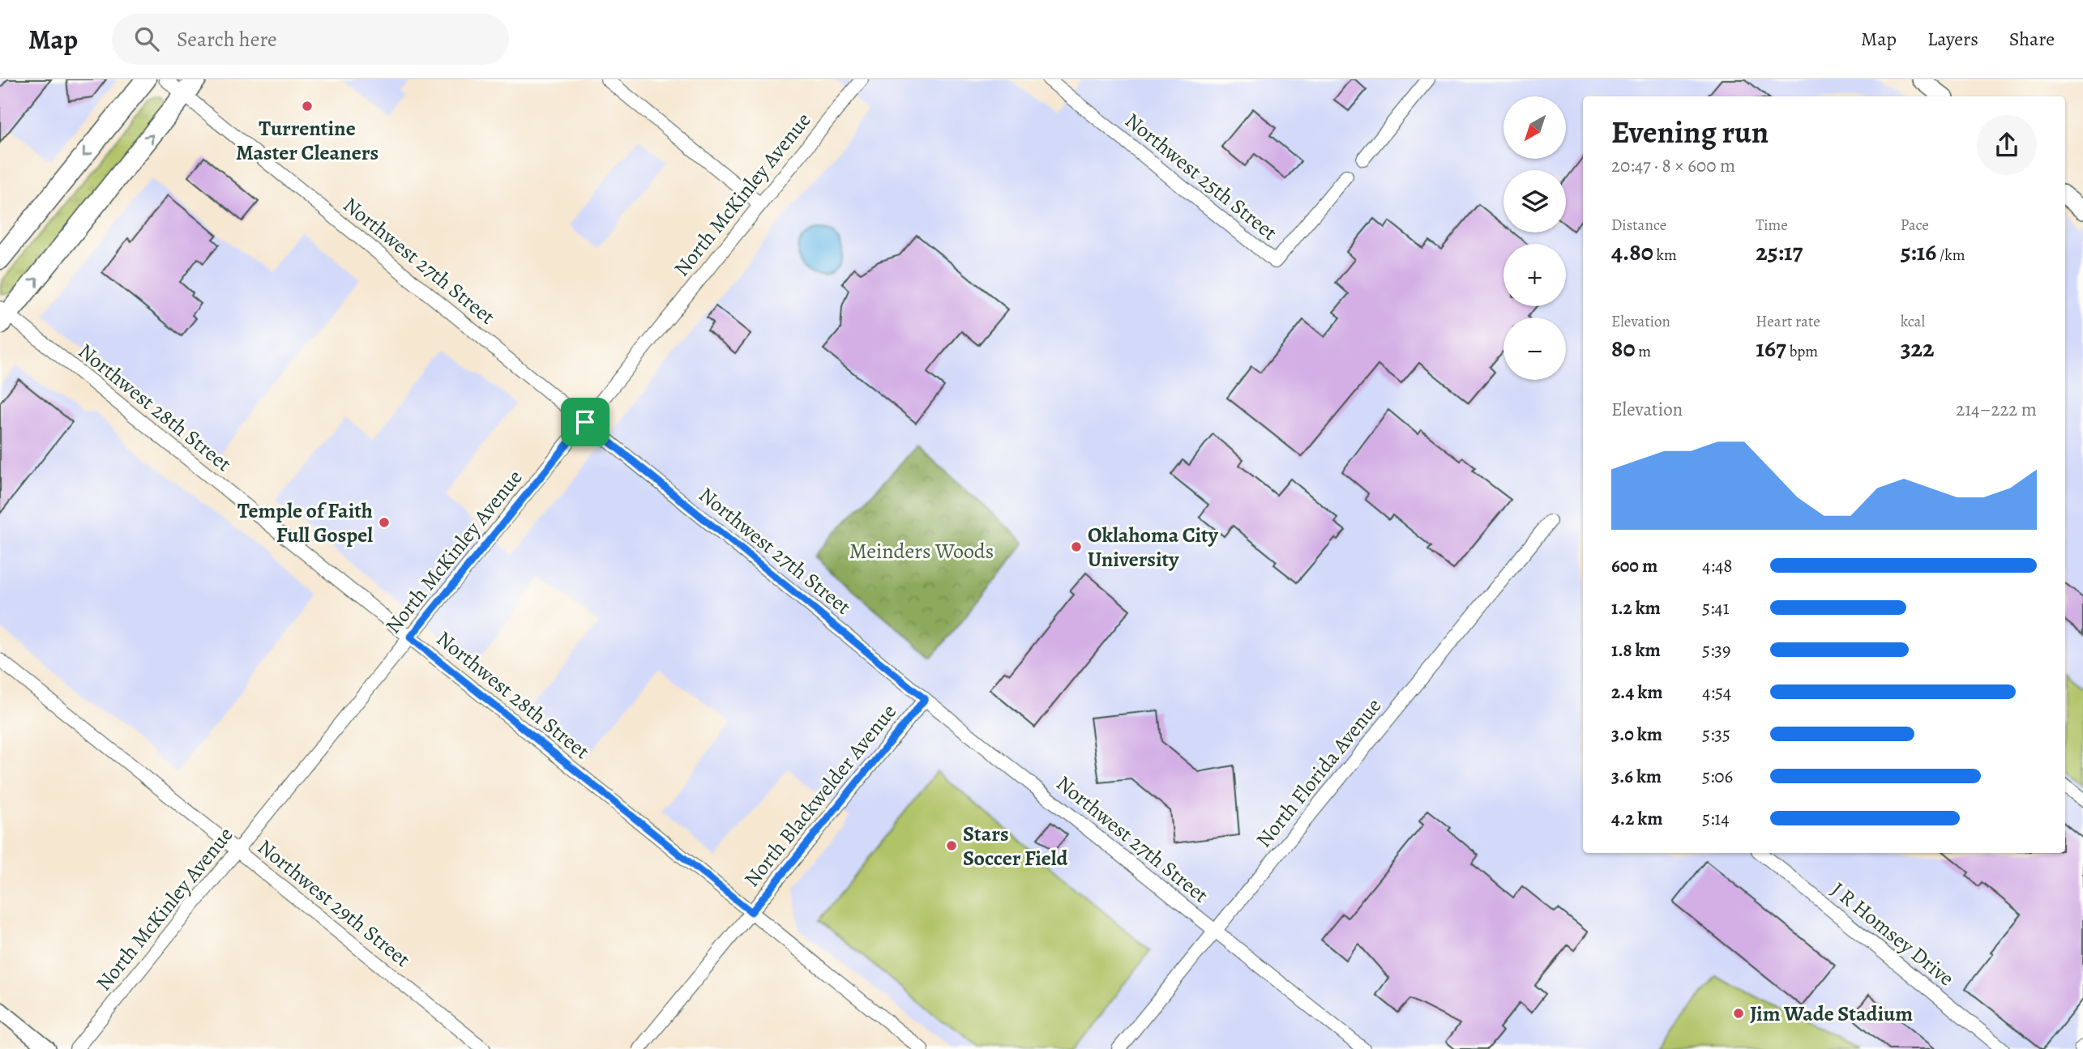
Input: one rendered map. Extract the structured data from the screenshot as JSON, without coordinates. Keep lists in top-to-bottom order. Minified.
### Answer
{"streets":{"street":["Northwest 25th Street","North McKinley Avenue","Northwest 27th Street","Northwest 28th Street","North Florida Avenue","North Blackwelder Avenue","Northwest 29th Street","J R Homsey Drive"]},"crossings":[["North McKinley Avenue","Northwest 27th Street"],["North McKinley Avenue","Northwest 28th Street"],["North McKinley Avenue","Northwest 29th Street"],["Northwest 27th Street","North Florida Avenue"],["Northwest 27th Street","North Blackwelder Avenue"],["Northwest 28th Street","North Blackwelder Avenue"]],"parks":["Meinders Woods"],"places":["Turrentine Master Cleaners","Temple of Faith Full Gospel","Oklahoma City University","Stars Soccer Field","Jim Wade Stadium"],"north":"bottom left","page":{"header":"Map","search":"Search here","nav":["Map","Layers","Share"],"map_buttons":["+","−"],"heading":["Evening run","20:47 · 8 × 600 m"],"stats":[["Distance","4.80 km"],["Time","25:17"],["Pace","5:16 /km"],["Elevation","80 m"],["Heart rate","167 bpm"],["kcal","322"]],"chart":["Elevation","214–222 m"],"list":[{"name":"600 m","note":"4:48"},{"name":"1.2 km","note":"5:41"},{"name":"1.8 km","note":"5:39"},{"name":"2.4 km","note":"4:54"},{"name":"3.0 km","note":"5:35"},{"name":"3.6 km","note":"5:06"},{"name":"4.2 km","note":"5:14"}]}}
